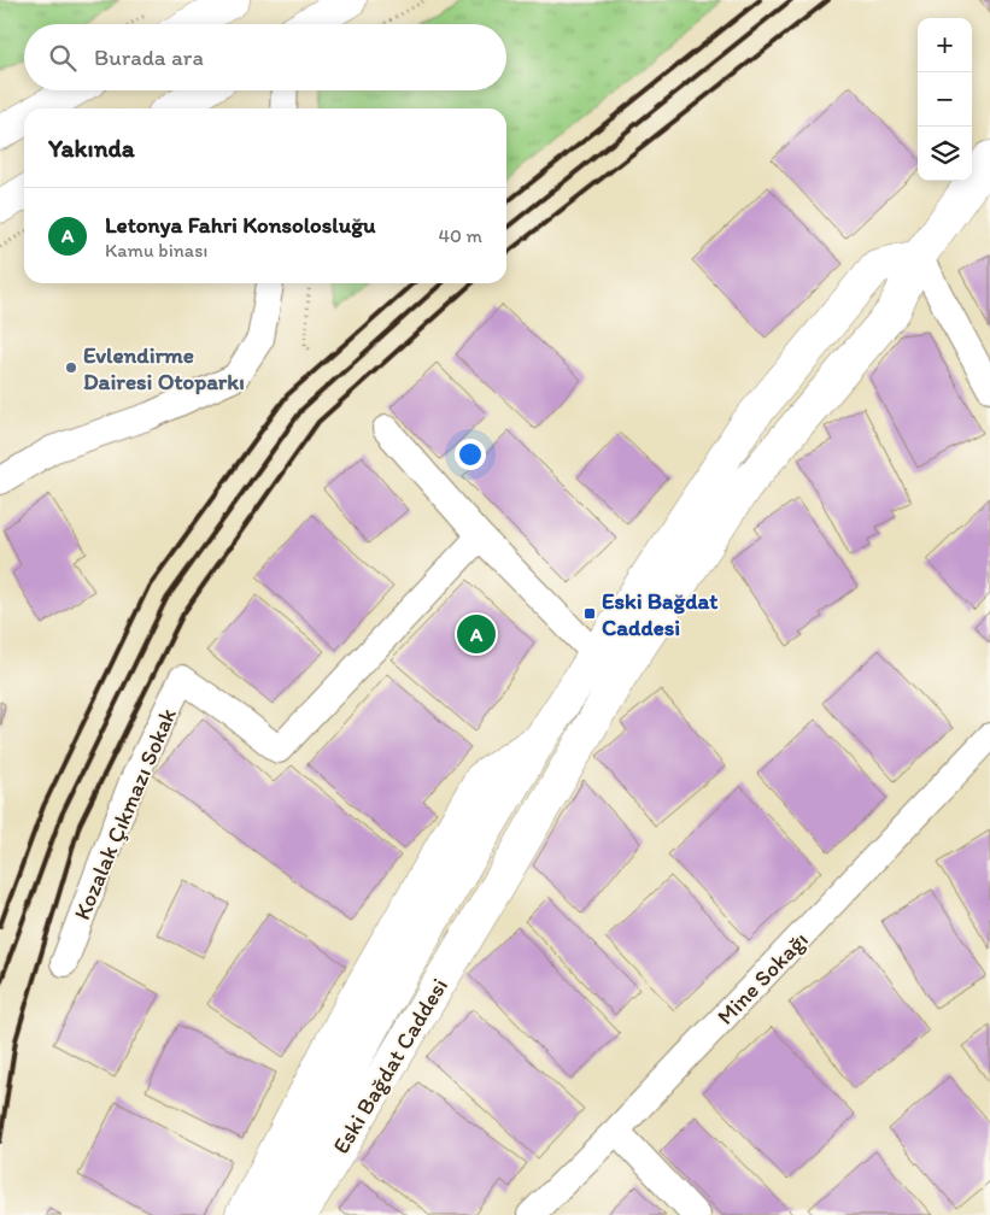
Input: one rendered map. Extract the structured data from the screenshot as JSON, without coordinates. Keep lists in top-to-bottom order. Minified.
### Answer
{"streets":{"main road":["Eski Bağdat Caddesi"],"street":["Kozalak Çıkmazı Sokak","Mine Sokağı"]},"places":{"other":["Evlendirme Dairesi Otoparkı"],"transit":["Eski Bağdat Caddesi"]},"page":{"map_buttons":["+","−"],"search":"Burada ara","heading":"Yakında","list":[{"mark":"A","name":"Letonya Fahri Konsolosluğu","note":"Kamu binası","value":"40 m"}],"pins":"A"}}
